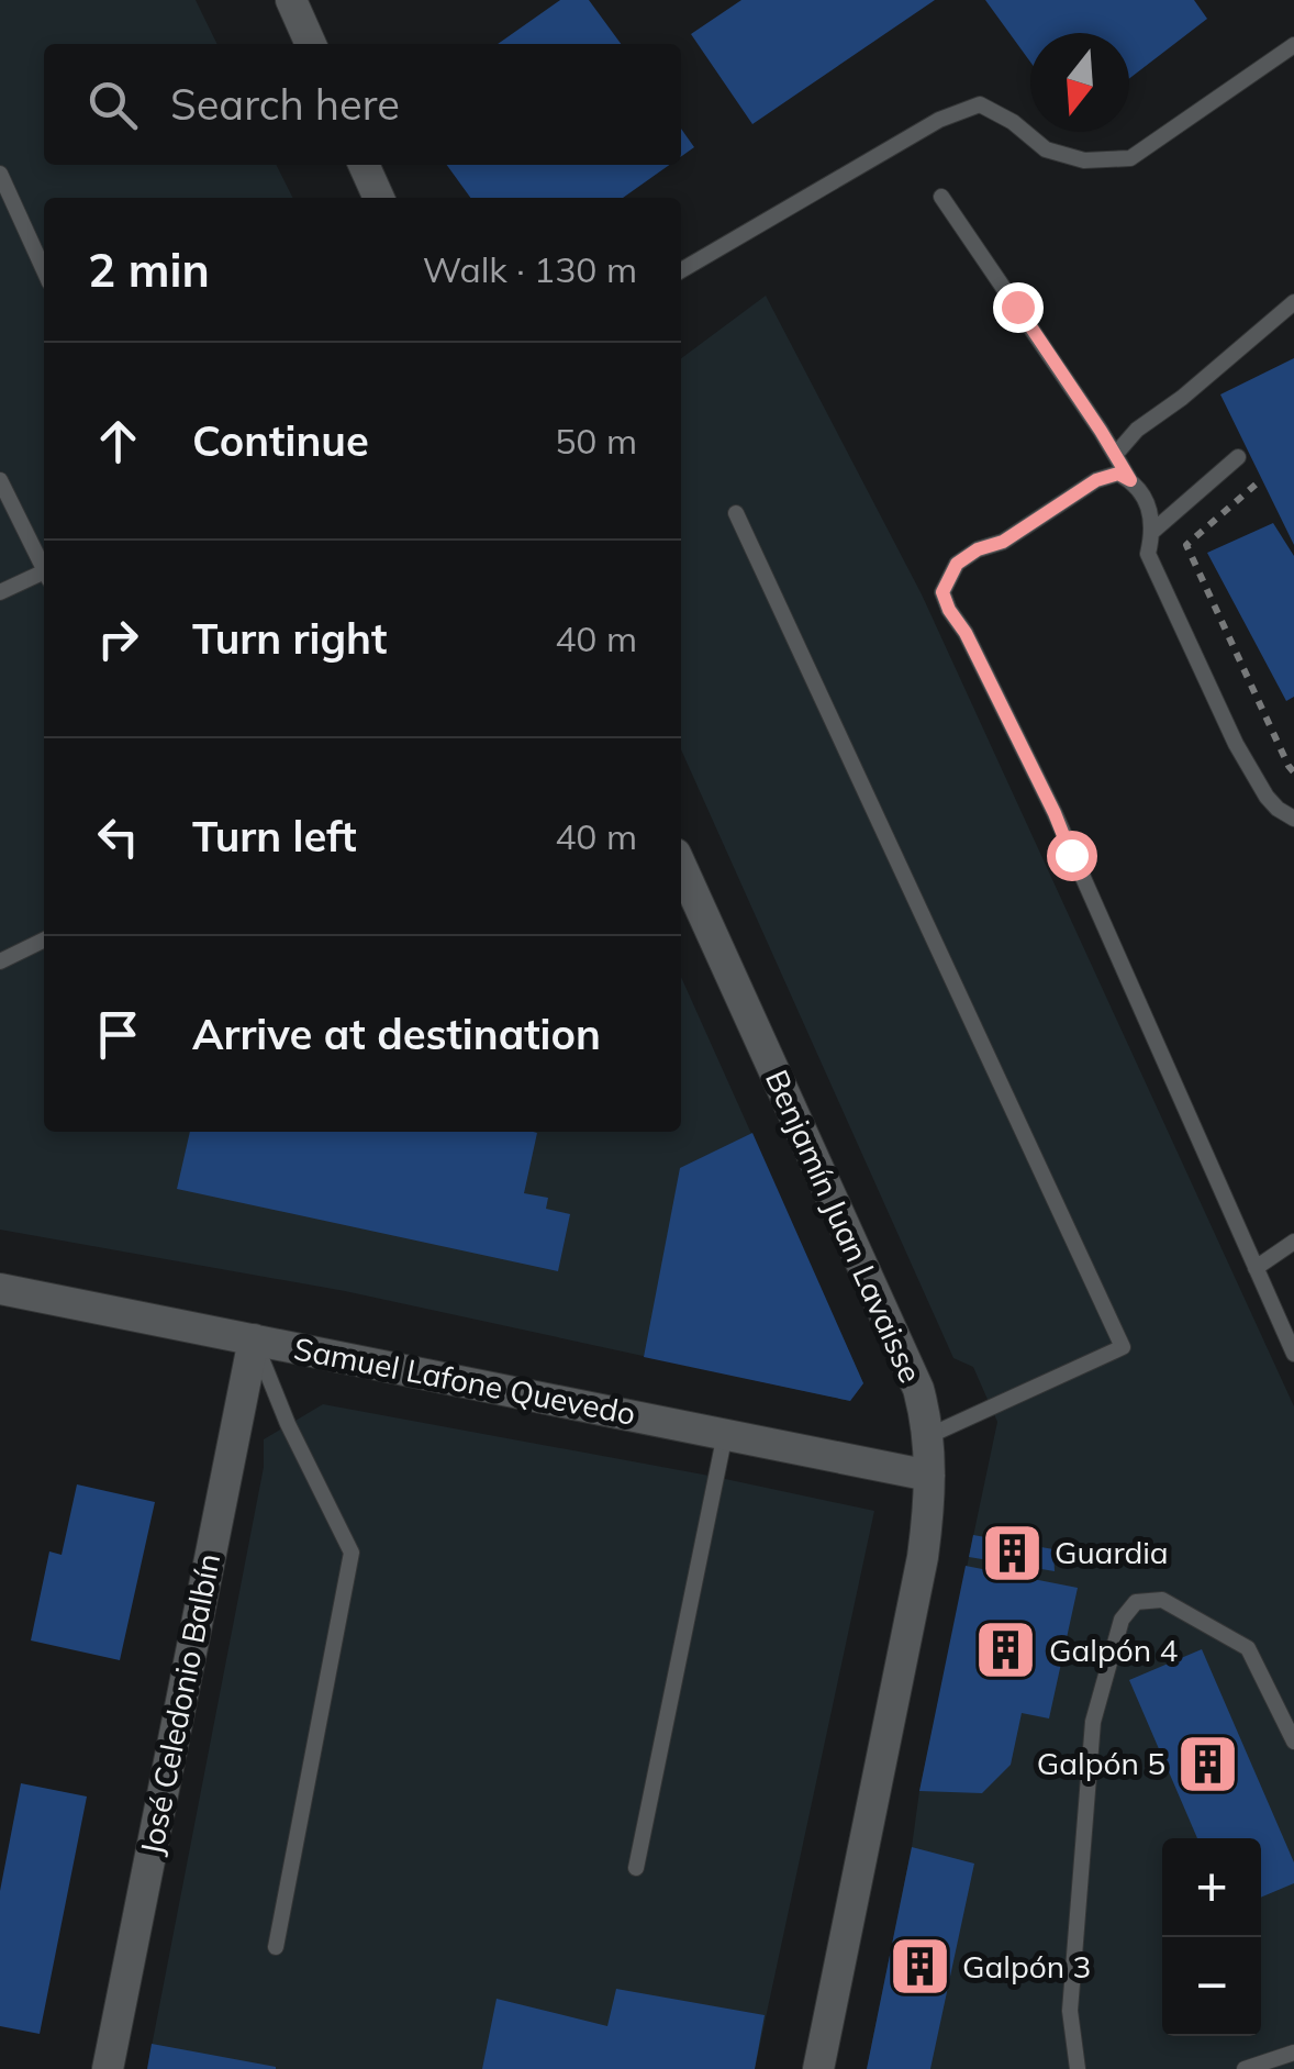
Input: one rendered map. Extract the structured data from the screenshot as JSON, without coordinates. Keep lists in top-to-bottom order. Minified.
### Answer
{"streets":{"street":["Benjamín Juan Lavaisse","Samuel Lafone Quevedo","José Celedonio Balbín"]},"crossings":[["Benjamín Juan Lavaisse","Samuel Lafone Quevedo"],["Samuel Lafone Quevedo","José Celedonio Balbín"]],"places":{"building":["Guardia","Galpón 4","Galpón 5","Galpón 3"]},"north":"bottom","page":{"search":"Search here","heading":["2 min","Walk · 130 m"],"list":[["Continue","50 m"],["Turn right","40 m"],["Turn left","40 m"],"Arrive at destination"],"map_buttons":["+","−"]}}
